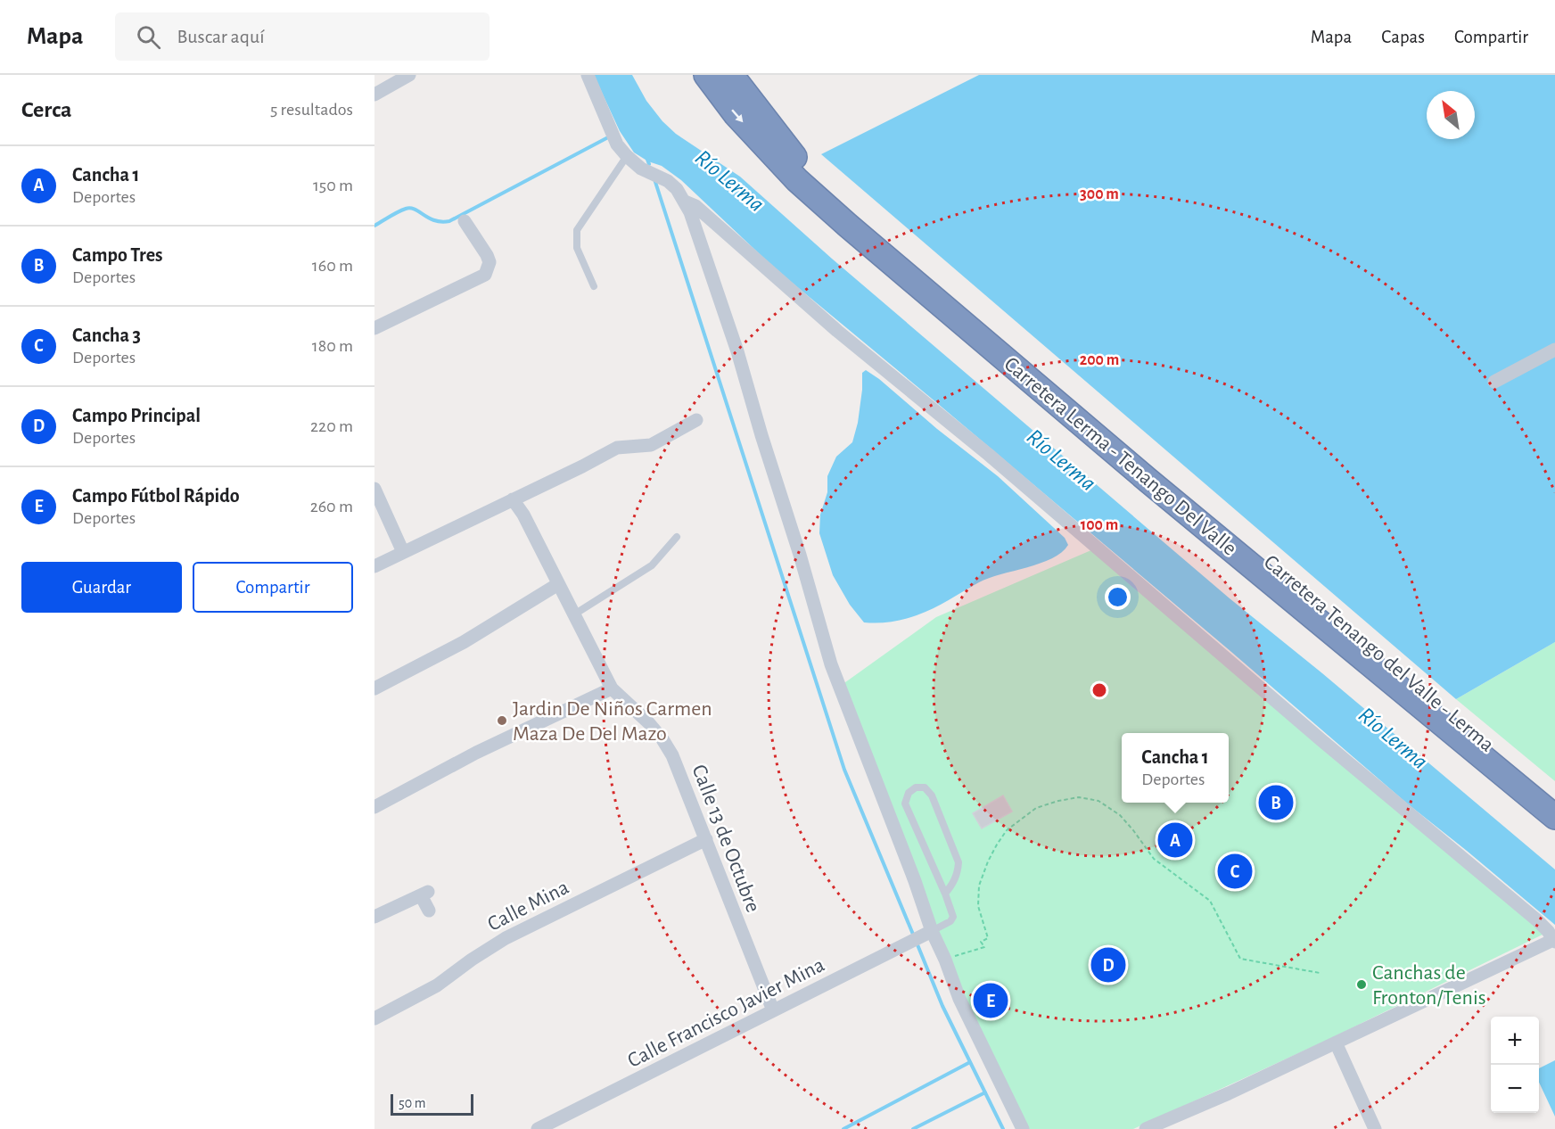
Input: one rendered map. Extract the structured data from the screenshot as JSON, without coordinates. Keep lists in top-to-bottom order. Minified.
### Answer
{"streets":{"highway":["Carretera Lerma - Tenango Del Valle","Carretera Tenango del Valle - Lerma"],"street":["Calle 13 de Octubre","Calle Mina","Calle Francisco Javier Mina"]},"crossings":[["Calle 13 de Octubre","Calle Mina"],["Calle 13 de Octubre","Calle Francisco Javier Mina"]],"one_way":["Carretera Lerma - Tenango Del Valle"],"water":["Río Lerma"],"places":["Jardin De Niños Carmen Maza De Del Mazo","Canchas de Fronton/Tenis"],"scale_bar":"50 m","north":"top left","page":{"header":"Mapa","search":"Buscar aquí","nav":["Mapa","Capas","Compartir"],"heading":["Cerca","5 resultados"],"list":[{"mark":"A","name":"Cancha 1","note":"Deportes","value":"150 m"},{"mark":"B","name":"Campo Tres","note":"Deportes","value":"160 m"},{"mark":"C","name":"Cancha 3","note":"Deportes","value":"180 m"},{"mark":"D","name":"Campo Principal","note":"Deportes","value":"220 m"},{"mark":"E","name":"Campo Fútbol Rápido","note":"Deportes","value":"260 m"}],"buttons":["Guardar","Compartir"],"popup":["Cancha 1","Deportes"],"pins":["B","A","C","D","E"],"map_buttons":["+","−"],"scale":"50 m"},"rings":["300 m","200 m","100 m"]}
